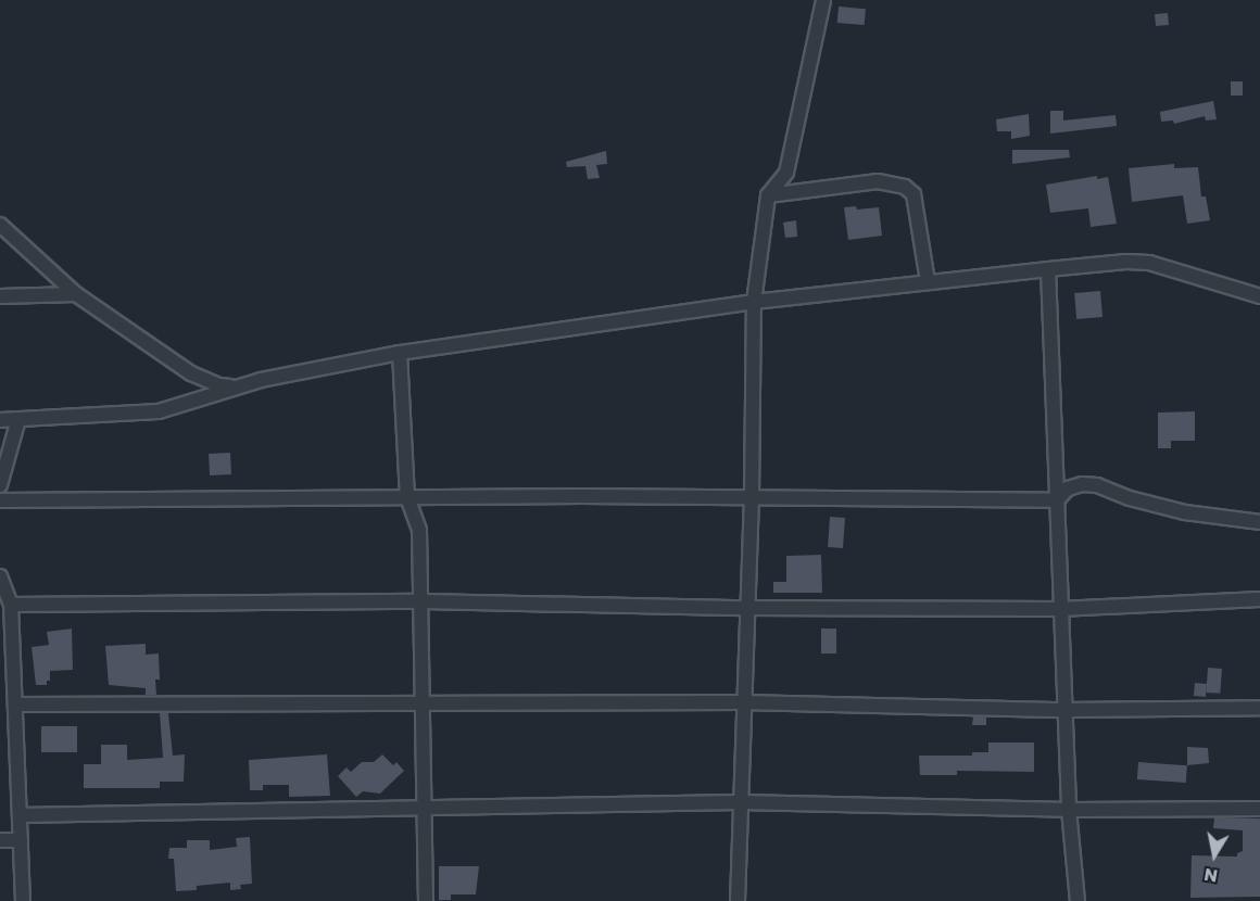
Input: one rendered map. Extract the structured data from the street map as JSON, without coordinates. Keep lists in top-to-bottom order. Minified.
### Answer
{"north":"bottom"}
